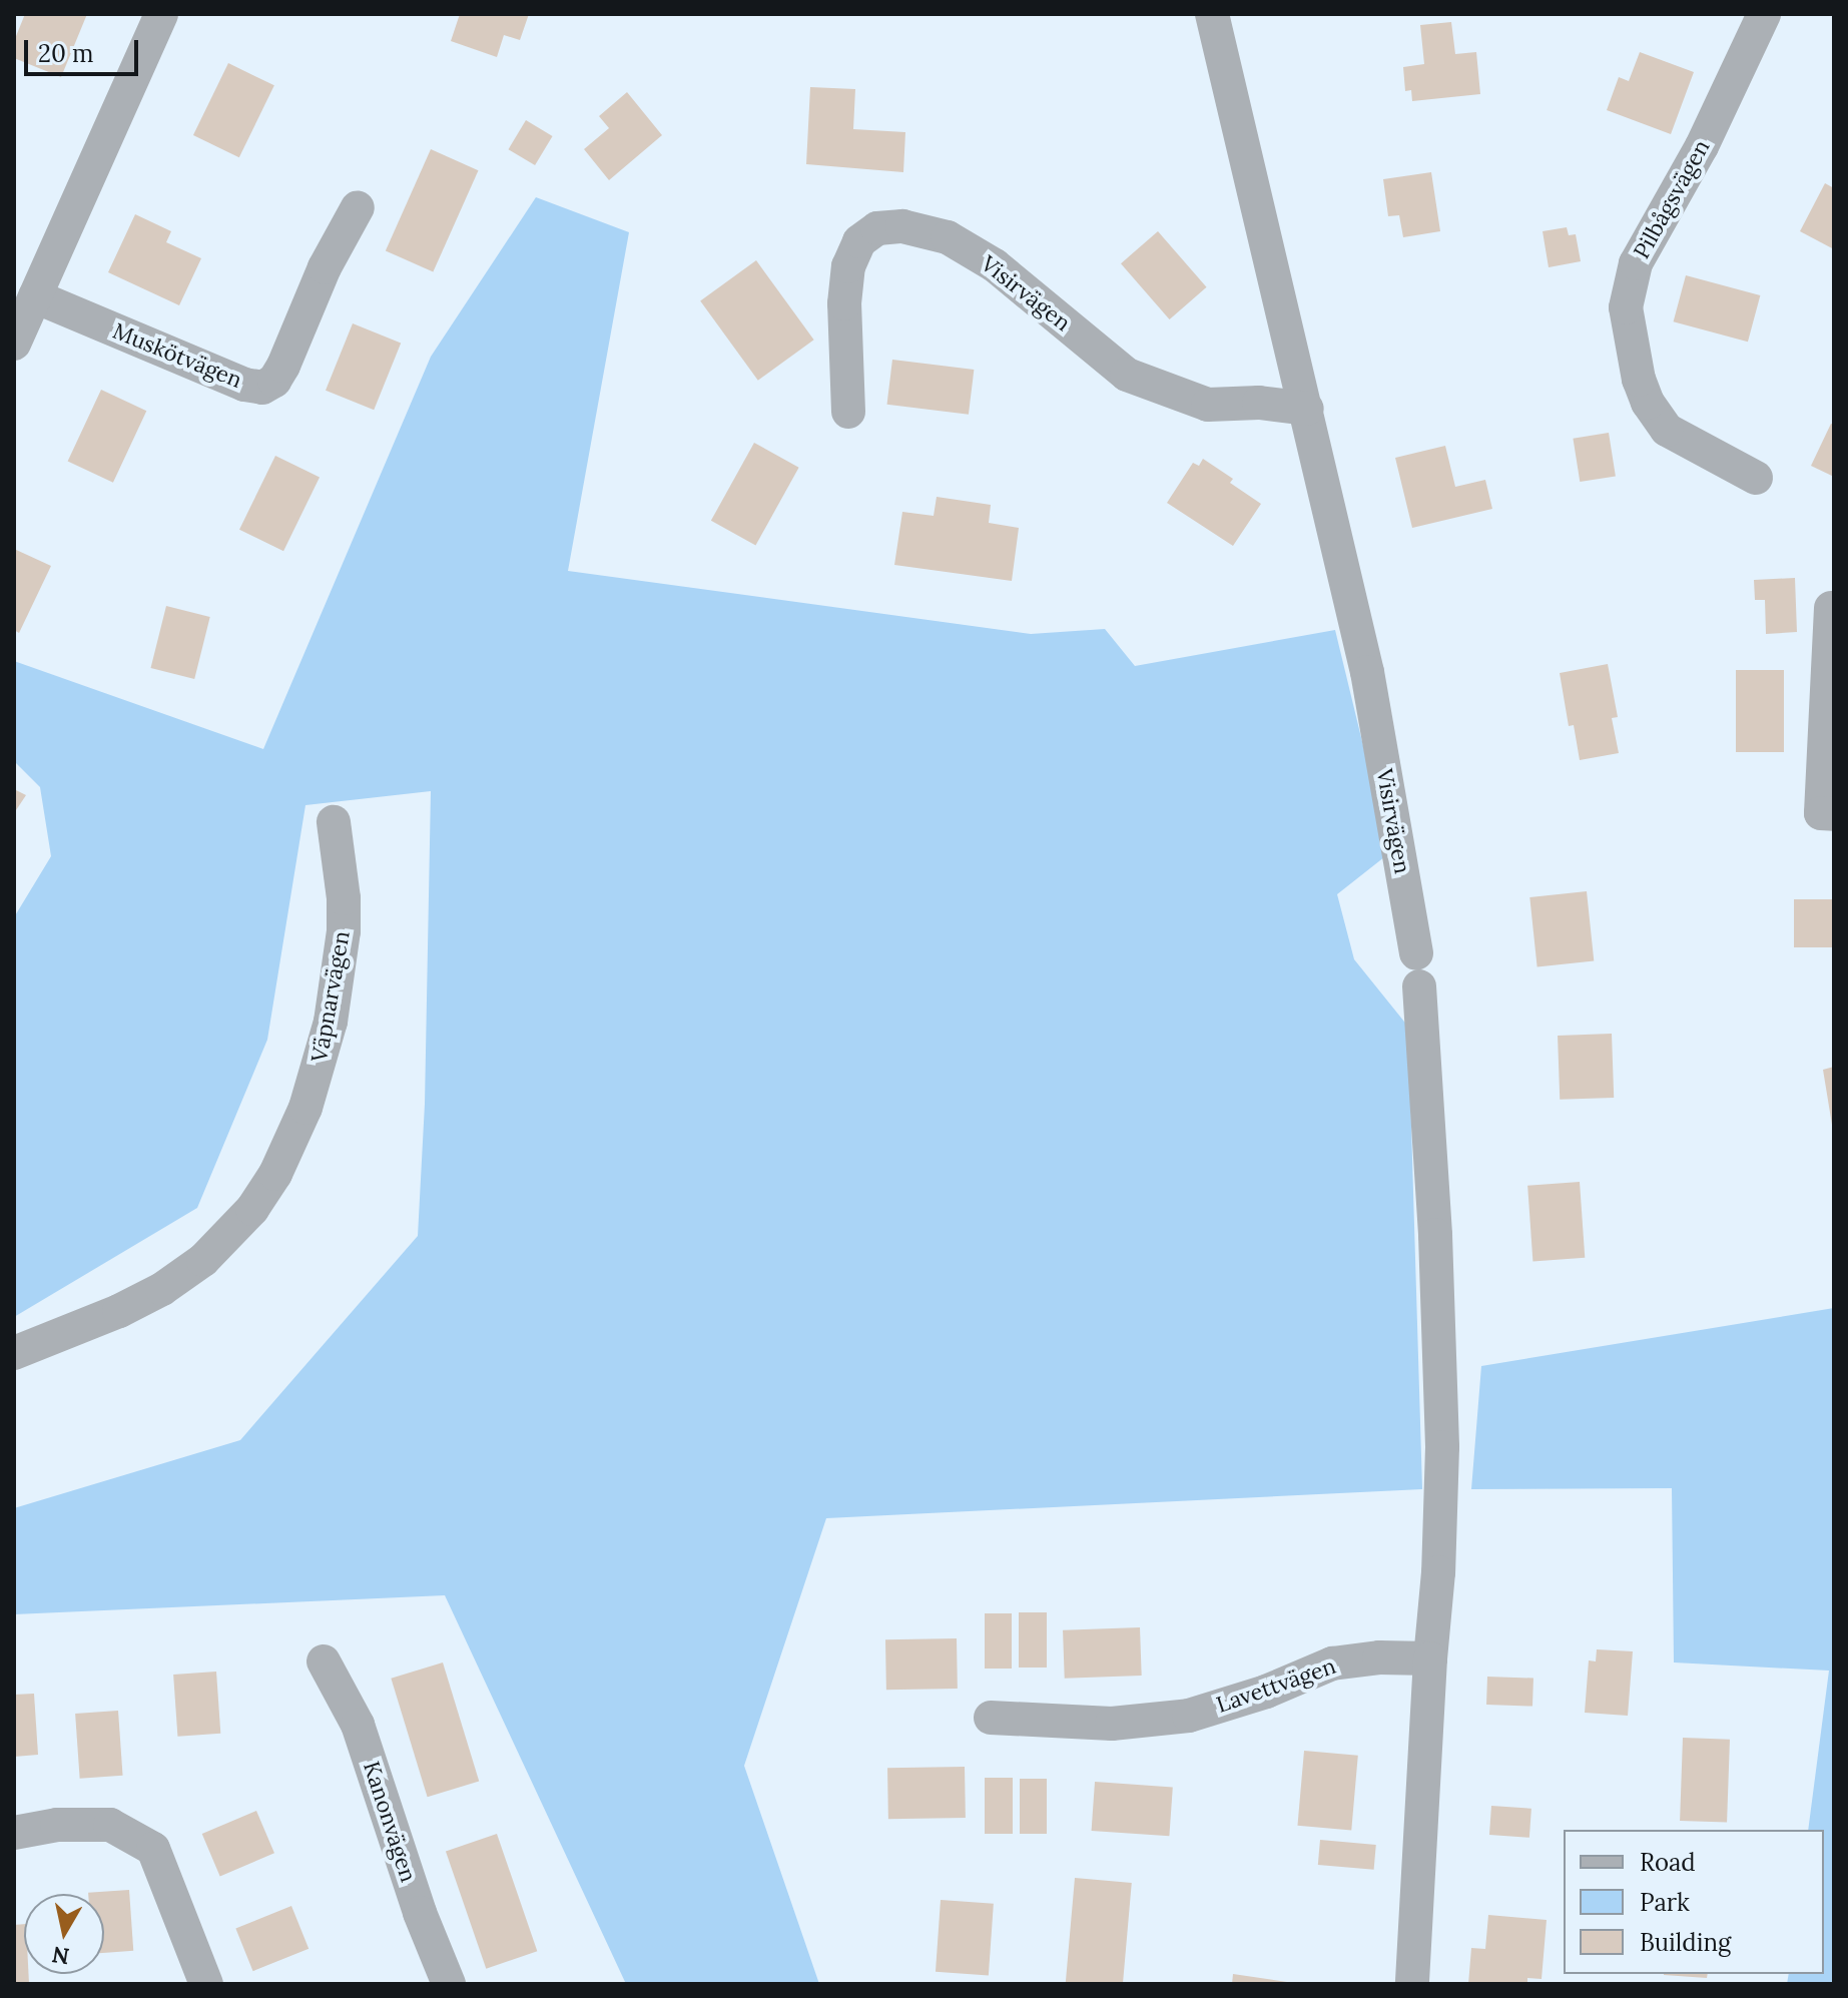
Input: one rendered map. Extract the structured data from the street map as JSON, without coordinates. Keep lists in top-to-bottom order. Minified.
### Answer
{"streets":{"street":["Pilbågsvägen","Visirvägen","Muskötvägen","Väpnarvägen","Lavettvägen","Kanonvägen"]},"crossings":[["Visirvägen","Lavettvägen"]],"legend":["Road","Park","Building"],"scale_bar":"20 m","north":"bottom"}
